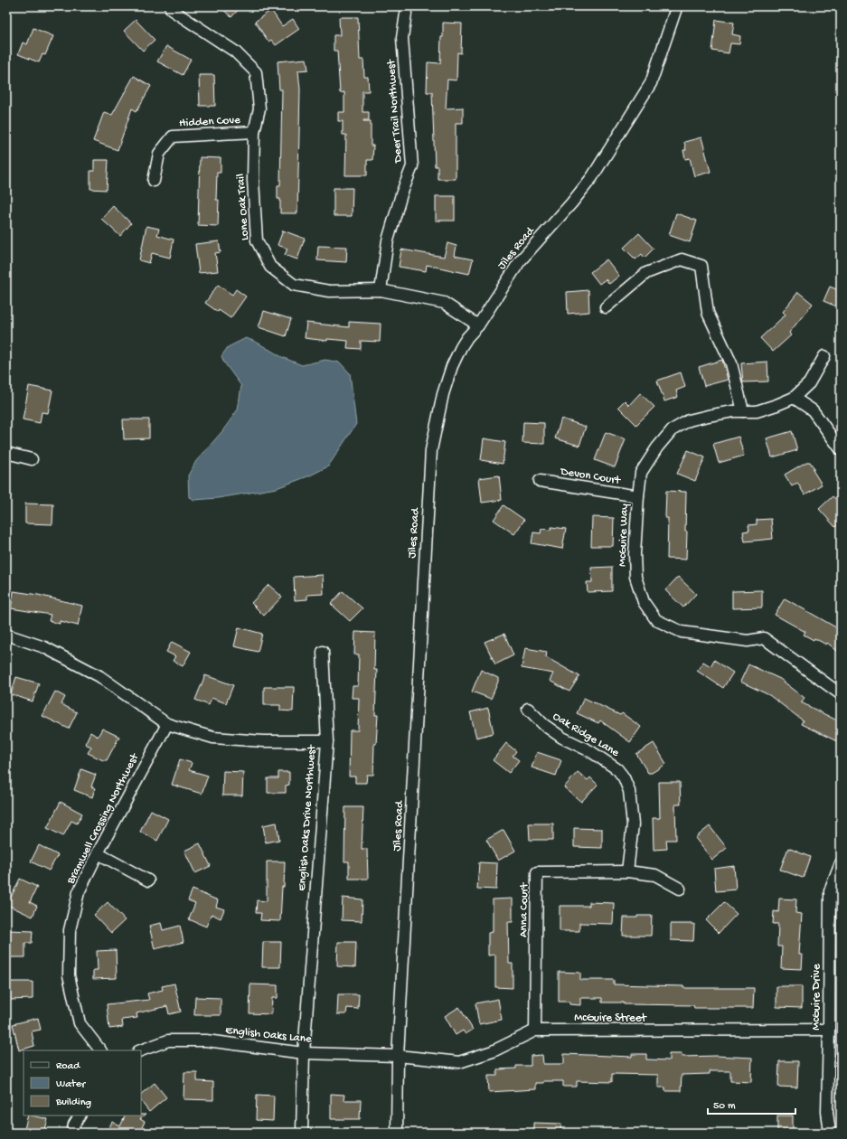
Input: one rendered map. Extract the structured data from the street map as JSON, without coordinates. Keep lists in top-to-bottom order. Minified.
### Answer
{"streets":{"street":["Deer Trail Northwest","Hidden Cove","Lone Oak Trail","Jiles Road","Devon Court","McGuire Way","Oak Ridge Lane","English Oaks Drive Northwest","Bramwell Crossing Northwest","Anna Court","McGuire Drive","McGuire Street","English Oaks Lane"]},"crossings":[["Deer Trail Northwest","Lone Oak Trail"],["Hidden Cove","Lone Oak Trail"],["Lone Oak Trail","Jiles Road"],["Jiles Road","McGuire Street"],["Jiles Road","English Oaks Lane"],["Devon Court","McGuire Way"],["Oak Ridge Lane","Anna Court"],["English Oaks Drive Northwest","Bramwell Crossing Northwest"],["English Oaks Drive Northwest","English Oaks Lane"],["Anna Court","McGuire Street"],["McGuire Drive","McGuire Street"],["McGuire Street","English Oaks Lane"]],"legend":["Road","Water","Building"],"scale_bar":"50 m"}
